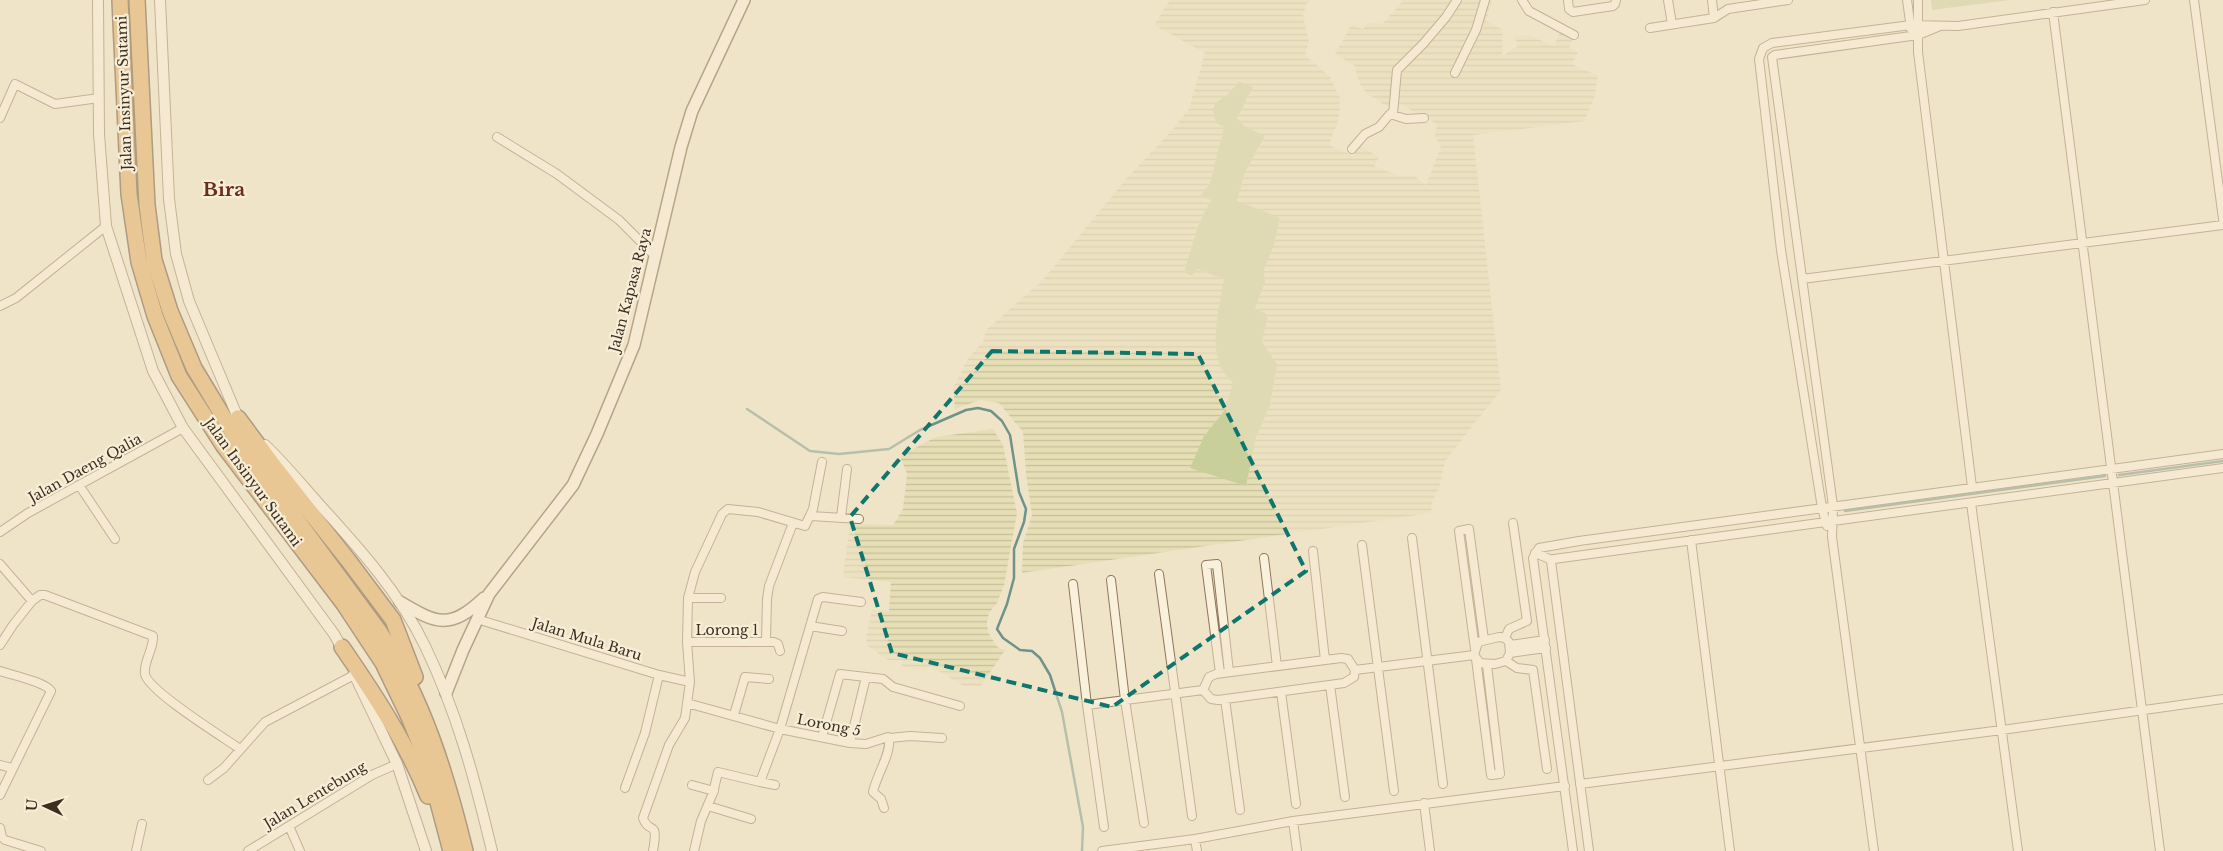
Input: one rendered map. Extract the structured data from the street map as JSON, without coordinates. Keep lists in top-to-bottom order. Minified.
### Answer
{"streets":{"highway":["Jalan Insinyur Sutami"],"main road":["Jalan Kapasa Raya"],"street":["Jalan Daeng Qalia","Lorong 1","Jalan Mula Baru","Lorong 5","Jalan Lentebung"]},"crossings":[["Jalan Kapasa Raya","Jalan Mula Baru"]],"districts":["Bira"],"north":"left"}
